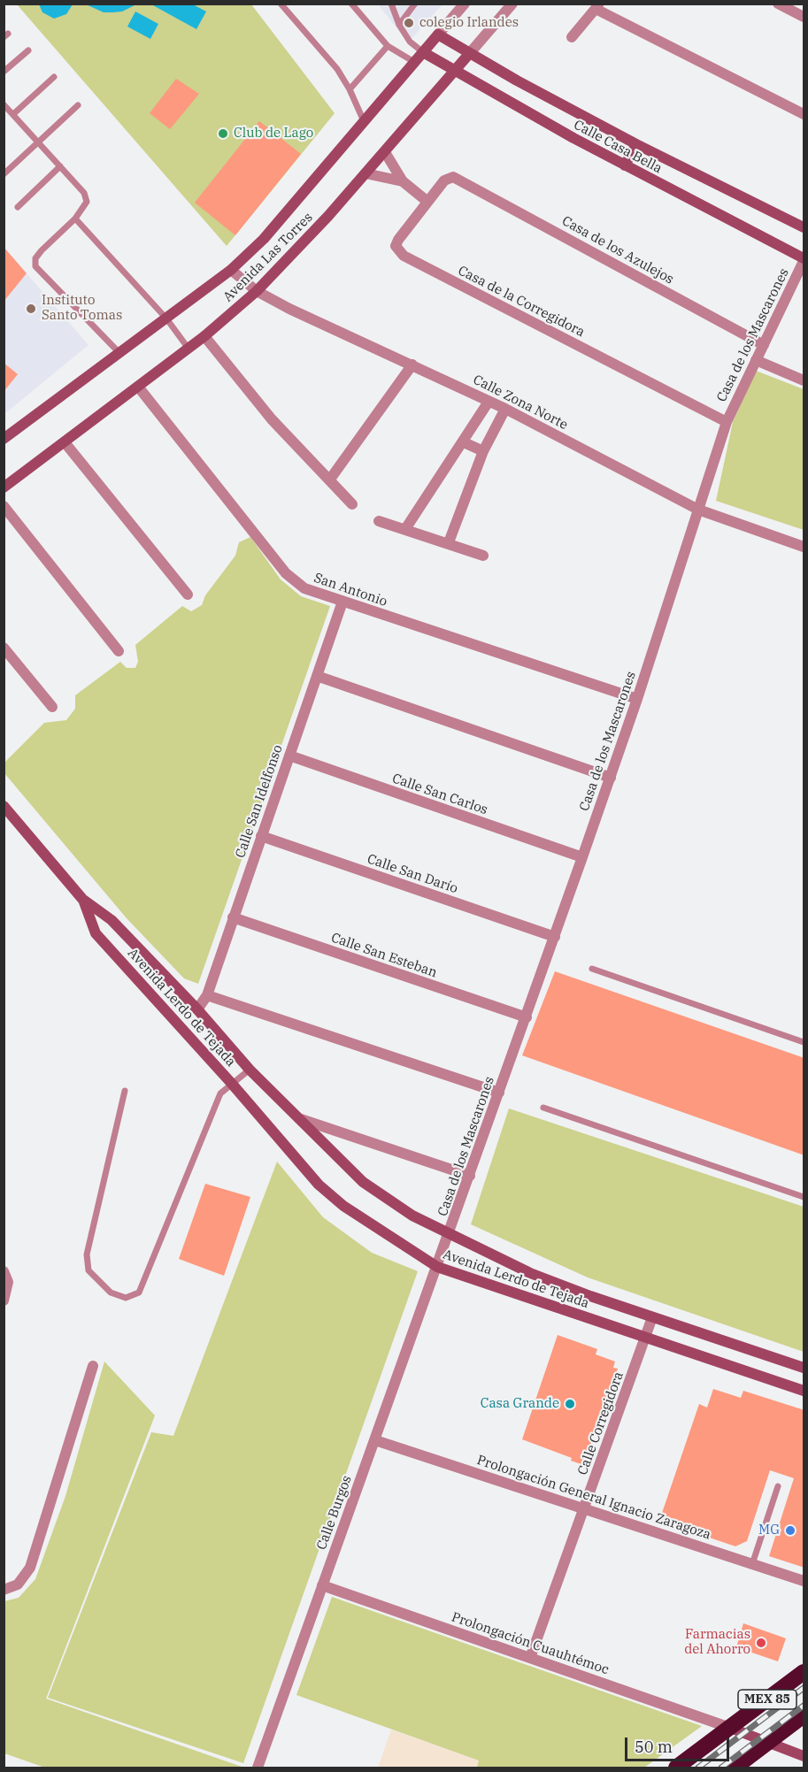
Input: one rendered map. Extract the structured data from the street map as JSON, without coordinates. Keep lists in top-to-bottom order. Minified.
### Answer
{"streets":{"highway":["MEX 85"],"street":["Calle Casa Bella","Casa de los Azulejos","Avenida Las Torres","Casa de la Corregidora","Casa de los Mascarones","Calle Zona Norte","San Antonio","Calle San Carlos","Calle San Idelfonso","Calle San Darío","Calle San Esteban","Avenida Lerdo de Tejada","Calle Corregidora","Prolongación General Ignacio Zaragoza","Calle Burgos","Prolongación Cuauhtémoc"]},"crossings":[["Calle Casa Bella","Avenida Las Torres"],["Calle Casa Bella","Casa de los Mascarones"],["Casa de los Azulejos","Casa de la Corregidora"],["Casa de los Azulejos","Casa de los Mascarones"],["Avenida Las Torres","Calle Zona Norte"],["Avenida Las Torres","San Antonio"],["Casa de la Corregidora","Casa de los Mascarones"],["Casa de los Mascarones","Calle Zona Norte"],["Casa de los Mascarones","San Antonio"],["Casa de los Mascarones","Calle San Carlos"],["Casa de los Mascarones","Calle San Darío"],["Casa de los Mascarones","Calle San Esteban"],["Casa de los Mascarones","Avenida Lerdo de Tejada"],["Casa de los Mascarones","Calle Burgos"],["San Antonio","Calle San Idelfonso"],["Calle San Carlos","Calle San Idelfonso"],["Calle San Idelfonso","Calle San Darío"],["Calle San Idelfonso","Calle San Esteban"],["Calle San Idelfonso","Avenida Lerdo de Tejada"],["Avenida Lerdo de Tejada","Calle Corregidora"],["Avenida Lerdo de Tejada","Calle Burgos"],["Calle Corregidora","Prolongación General Ignacio Zaragoza"],["Calle Corregidora","Prolongación Cuauhtémoc"],["Prolongación General Ignacio Zaragoza","Calle Burgos"],["Calle Burgos","Prolongación Cuauhtémoc"],["Prolongación Cuauhtémoc","MEX 85"]],"places":["colegio Irlandes","Club de Lago","Instituto Santo Tomas","Casa Grande","MG","Farmacias del Ahorro"],"scale_bar":"50 m"}
